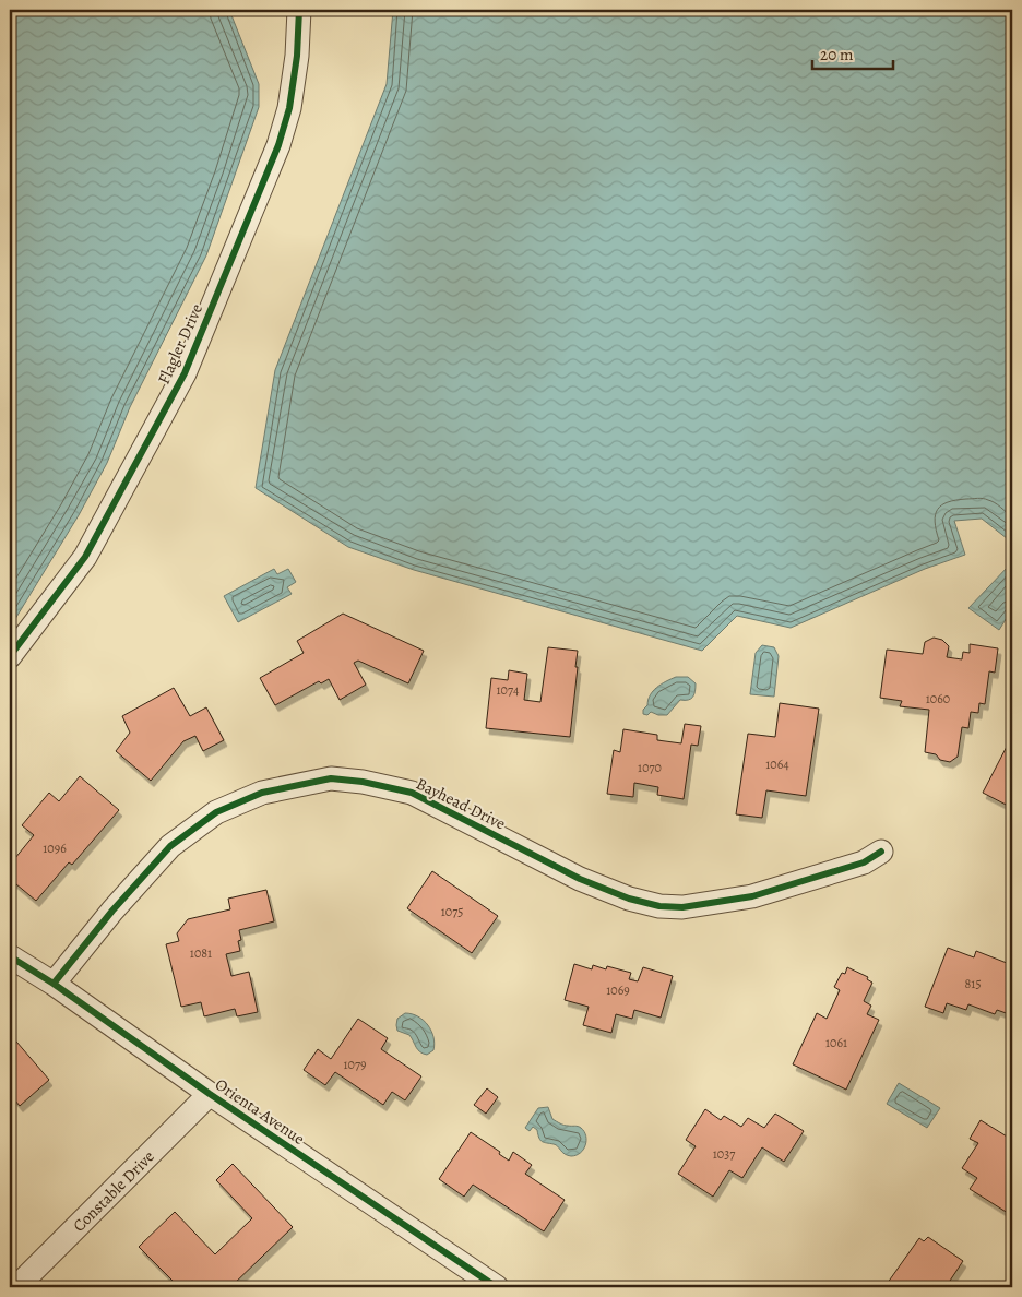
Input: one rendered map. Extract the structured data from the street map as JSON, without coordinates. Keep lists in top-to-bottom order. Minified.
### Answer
{"streets":{"street":["Flagler Drive","Bayhead Drive","Orienta Avenue","Constable Drive"]},"crossings":[["Bayhead Drive","Orienta Avenue"],["Orienta Avenue","Constable Drive"]],"house_numbers":["1074","1060","1064","1070","1096","1075","1081","815","1069","1061","1079","1037"],"scale_bar":"20 m"}
